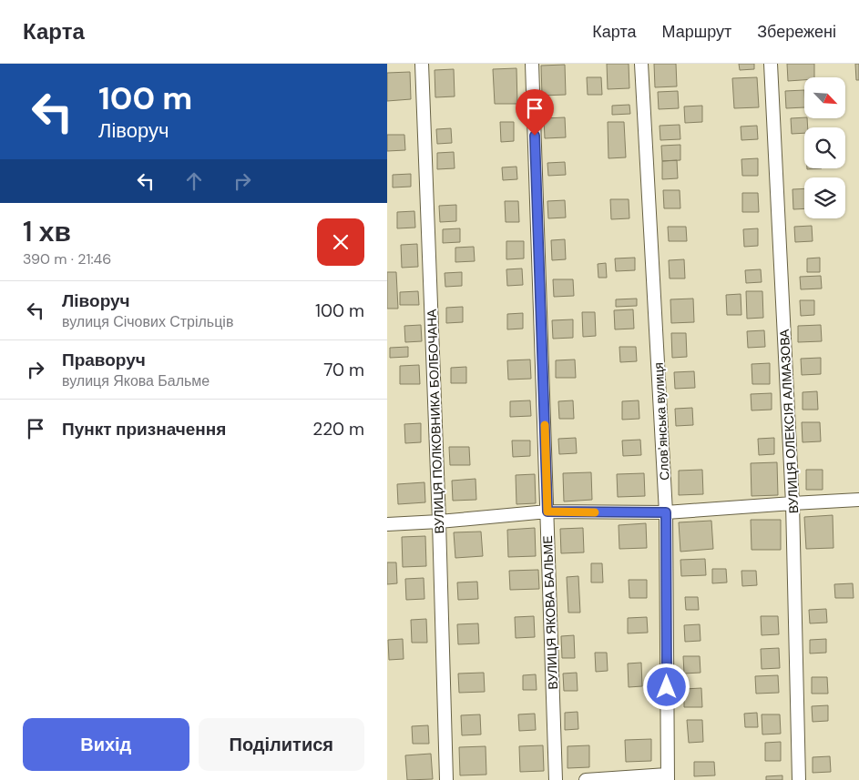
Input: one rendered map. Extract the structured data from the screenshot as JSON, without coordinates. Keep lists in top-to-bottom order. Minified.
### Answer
{"streets":{"street":["ВУЛИЦЯ ПОЛКОВНИКА БОЛБОЧАНА","Словʼянська вулиця","ВУЛИЦЯ ОЛЕКСІЯ АЛМАЗОВА","ВУЛИЦЯ ЯКОВА БАЛЬМЕ"]},"north":"bottom right","page":{"header":"Карта","nav":["Карта","Маршрут","Збережені"],"turn":["100 m","Ліворуч"],"heading":["1 хв","390 m · 21:46"],"list":[{"name":"Ліворуч","note":"вулиця Січових Стрільців","value":"100 m"},{"name":"Праворуч","note":"вулиця Якова Бальме","value":"70 m"},{"name":"Пункт призначення","value":"220 m"}],"buttons":["Вихід","Поділитися"]}}
